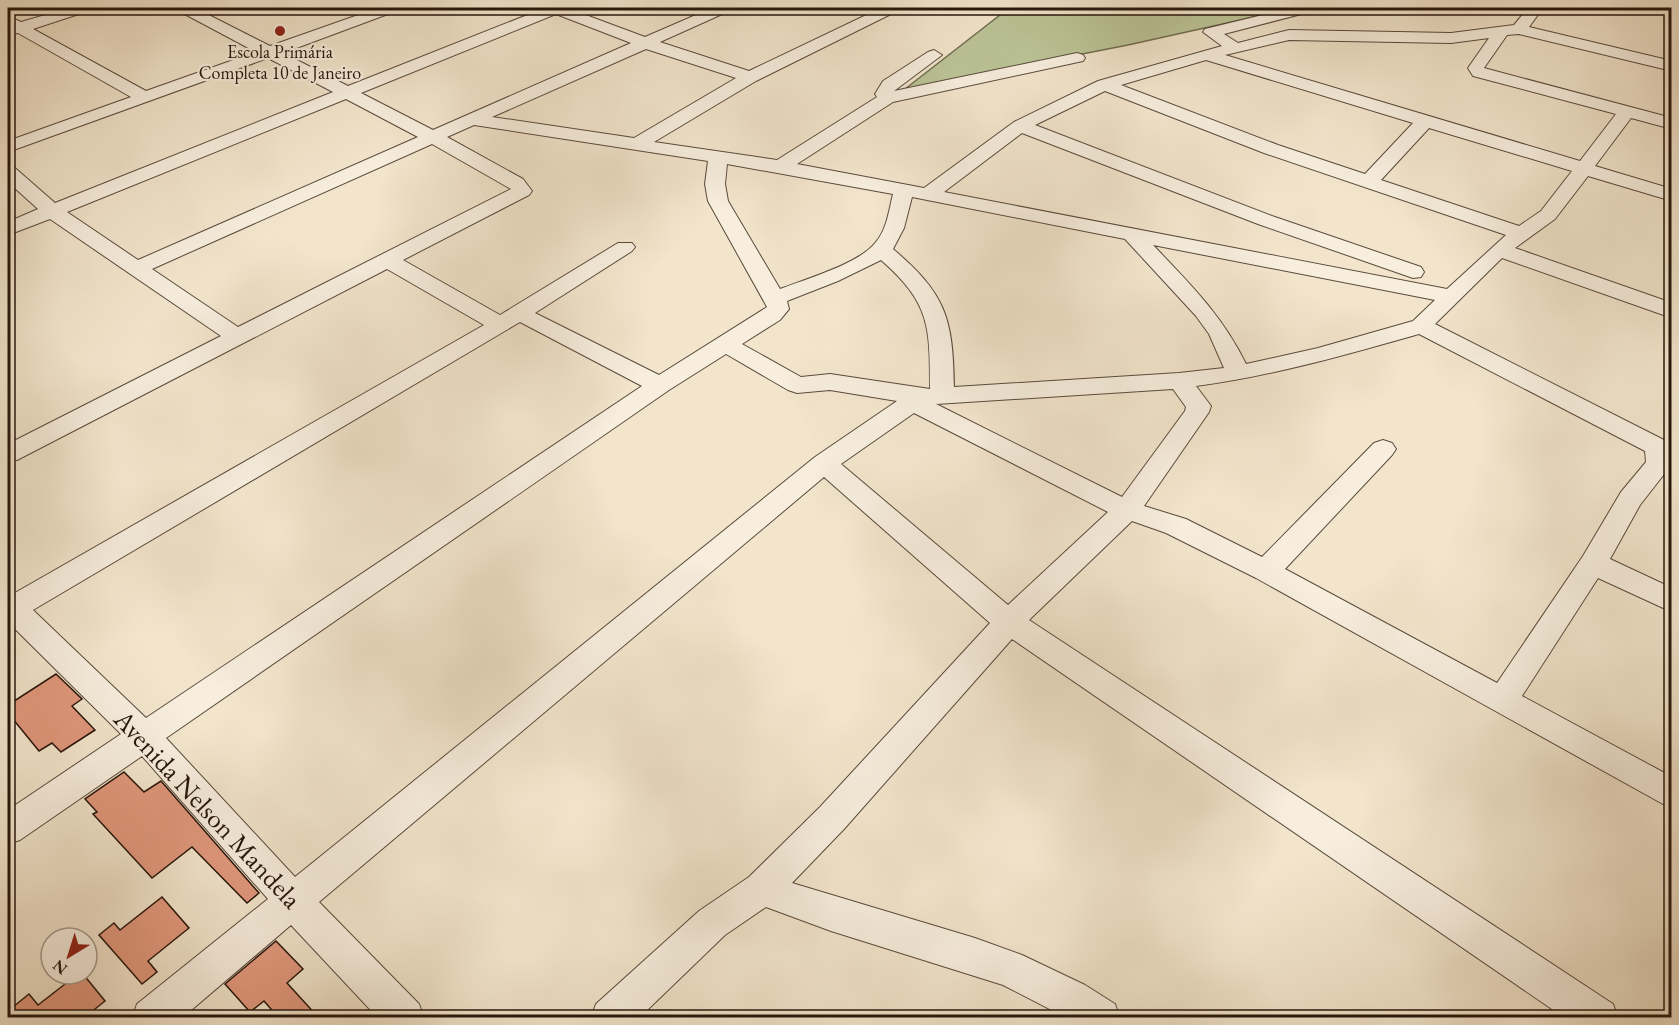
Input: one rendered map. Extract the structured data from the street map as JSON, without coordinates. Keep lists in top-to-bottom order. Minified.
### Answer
{"streets":{"street":["Avenida Nelson Mandela"]},"places":["Escola Primária Completa 10 de Janeiro"],"north":"bottom left"}
